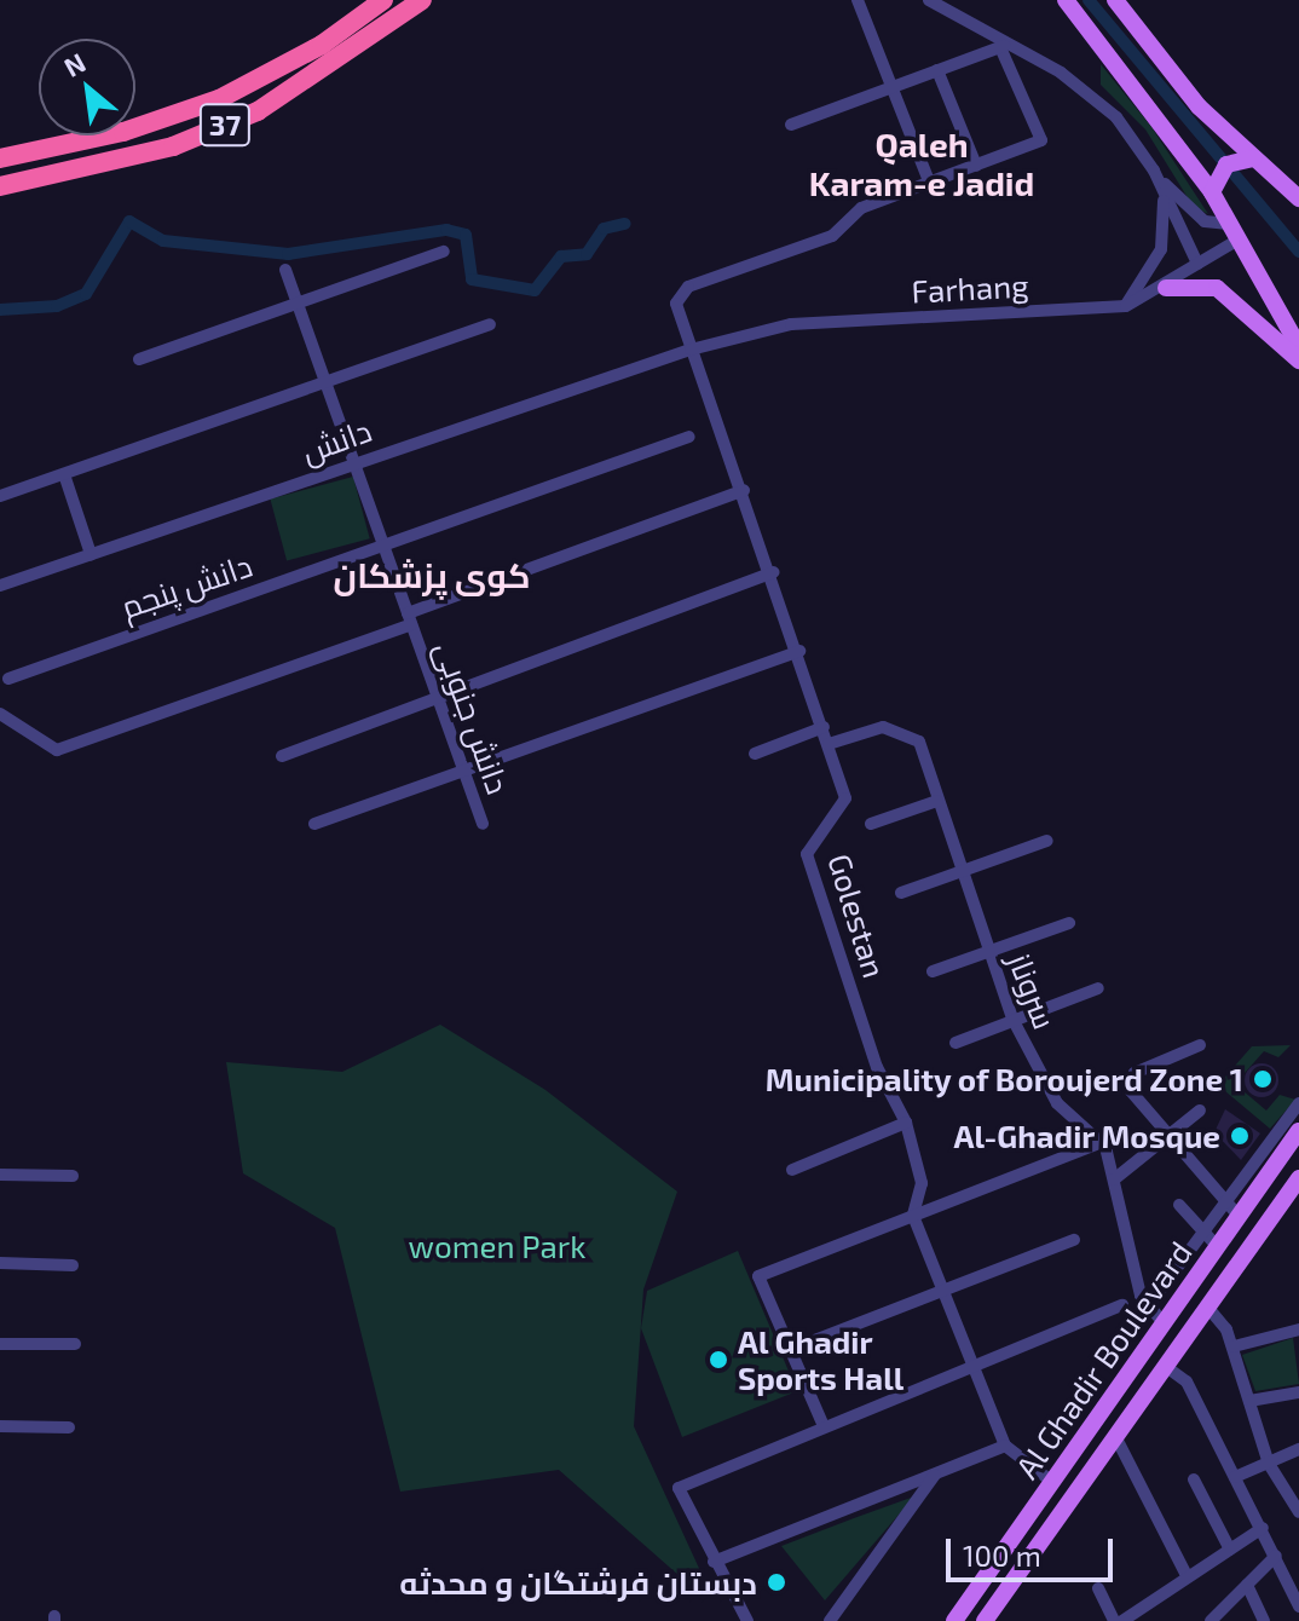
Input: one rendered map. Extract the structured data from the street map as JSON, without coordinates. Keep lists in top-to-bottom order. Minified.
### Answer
{"streets":{"highway":["37"],"main road":["Al Ghadir Boulevard"],"street":["Farhang","دانش","دانش پنجم","دانش جنوبی","Golestan","سروناز"]},"crossings":[["Farhang","دانش"],["Farhang","Golestan"],["دانش","دانش جنوبی"],["دانش","Golestan"],["دانش پنجم","دانش جنوبی"],["Golestan","سروناز"]],"districts":["Qaleh Karam-e Jadid","کوی پزشکان"],"parks":["women Park"],"places":["Municipality of Boroujerd Zone 1","Al-Ghadir Mosque","Al Ghadir Sports Hall","دبستان فرشتگان و محدثه"],"scale_bar":"100 m","north":"top left"}
